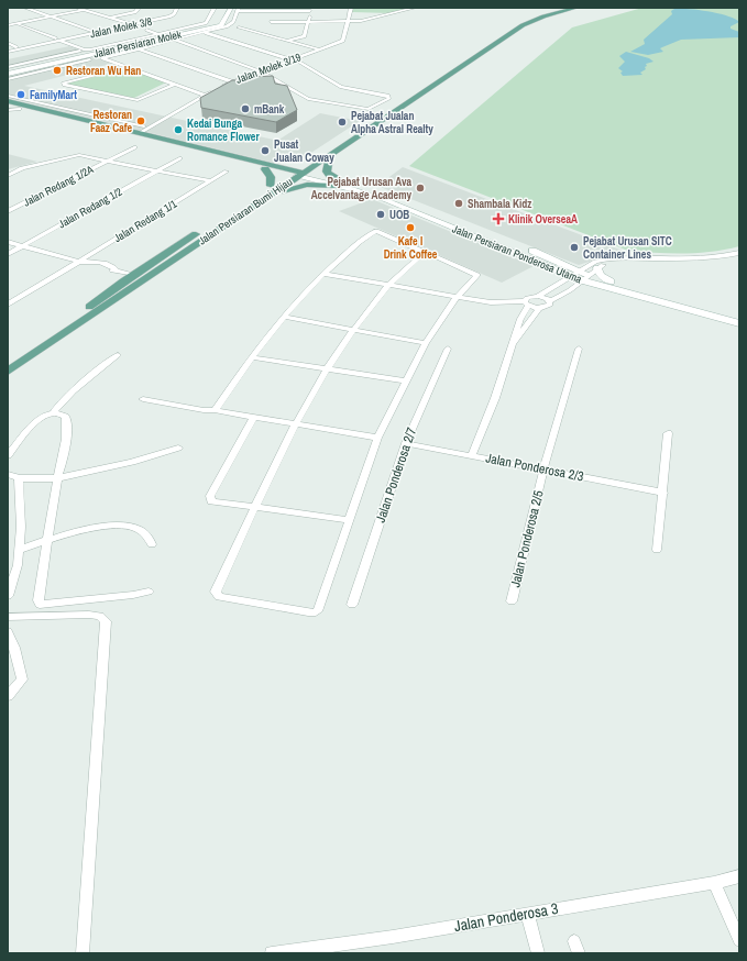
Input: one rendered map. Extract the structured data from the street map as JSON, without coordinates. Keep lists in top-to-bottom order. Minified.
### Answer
{"streets":{"main road":["Jalan Persiaran Molek","Jalan Persiaran Bumi Hijau","Jalan Persiaran Ponderosa Utama"],"street":["Jalan Molek 3/8","Jalan Molek 3/19","Jalan Redang 1/2A","Jalan Redang 1/2","Jalan Redang 1/1","Jalan Ponderosa 2/3","Jalan Ponderosa 2/7","Jalan Ponderosa 2/5","Jalan Ponderosa 3"]},"crossings":[["Jalan Persiaran Bumi Hijau","Jalan Persiaran Ponderosa Utama"],["Jalan Ponderosa 2/3","Jalan Ponderosa 2/7"],["Jalan Ponderosa 2/3","Jalan Ponderosa 2/5"]],"places":{"other":["Restoran Wu Han","FamilyMart","mBank","Restoran Faaz Cafe","Pejabat Jualan Alpha Astral Realty","Kedai Bunga Romance Flower","Pusat Jualan Coway","Pejabat Urusan Ava Accelvantage Academy","Shambala Kidz","UOB","Kafe I Drink Coffee","Pejabat Urusan SITC Container Lines"],"health":["Klinik OverseaA"]}}
